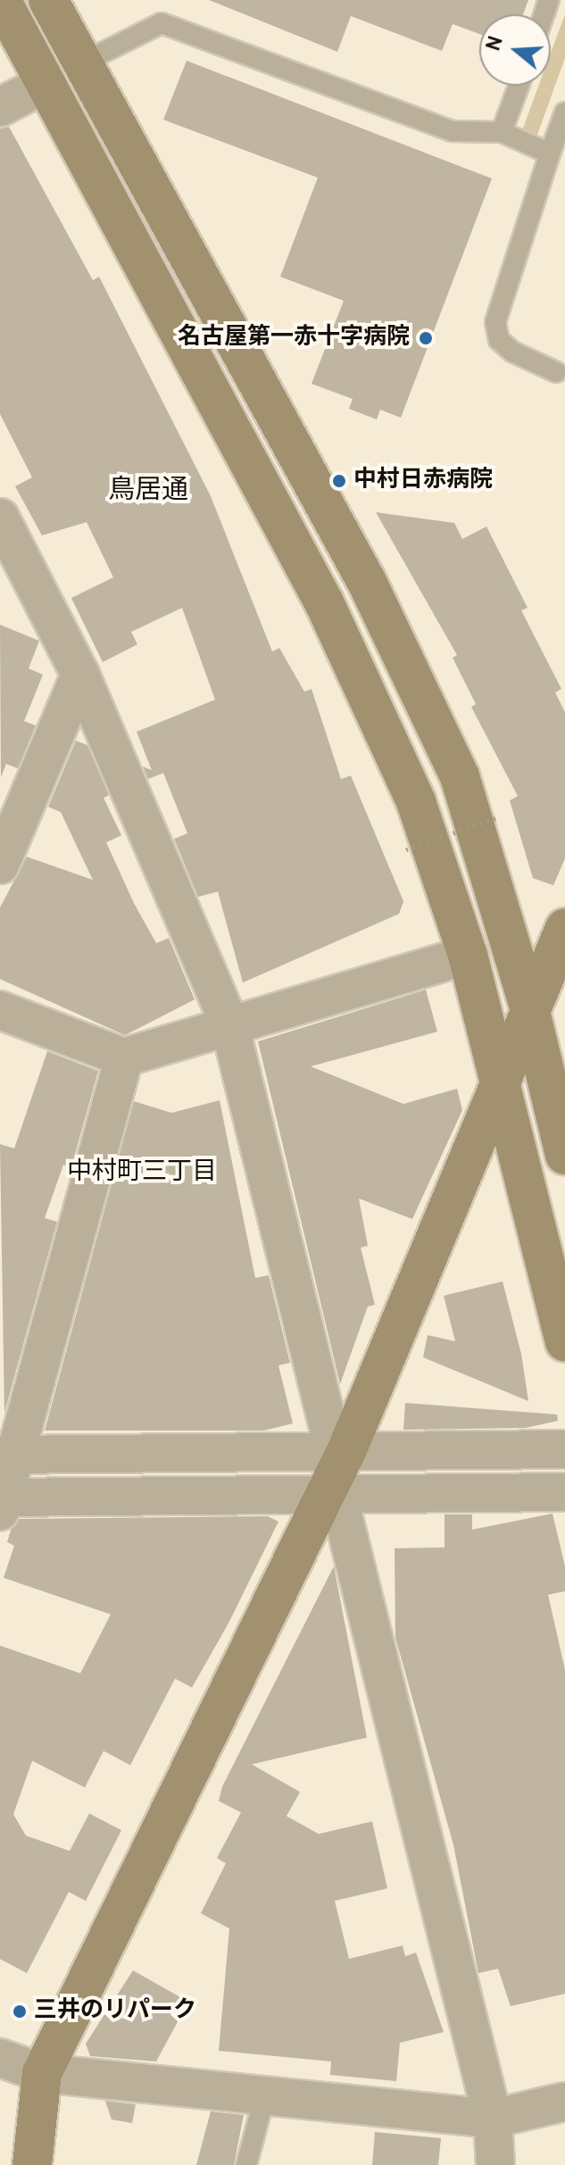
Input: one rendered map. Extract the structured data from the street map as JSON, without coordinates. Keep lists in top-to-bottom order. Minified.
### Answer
{"districts":["鳥居通","中村町三丁目"],"places":["名古屋第一赤十字病院","中村日赤病院","三井のリパーク"],"north":"left"}
